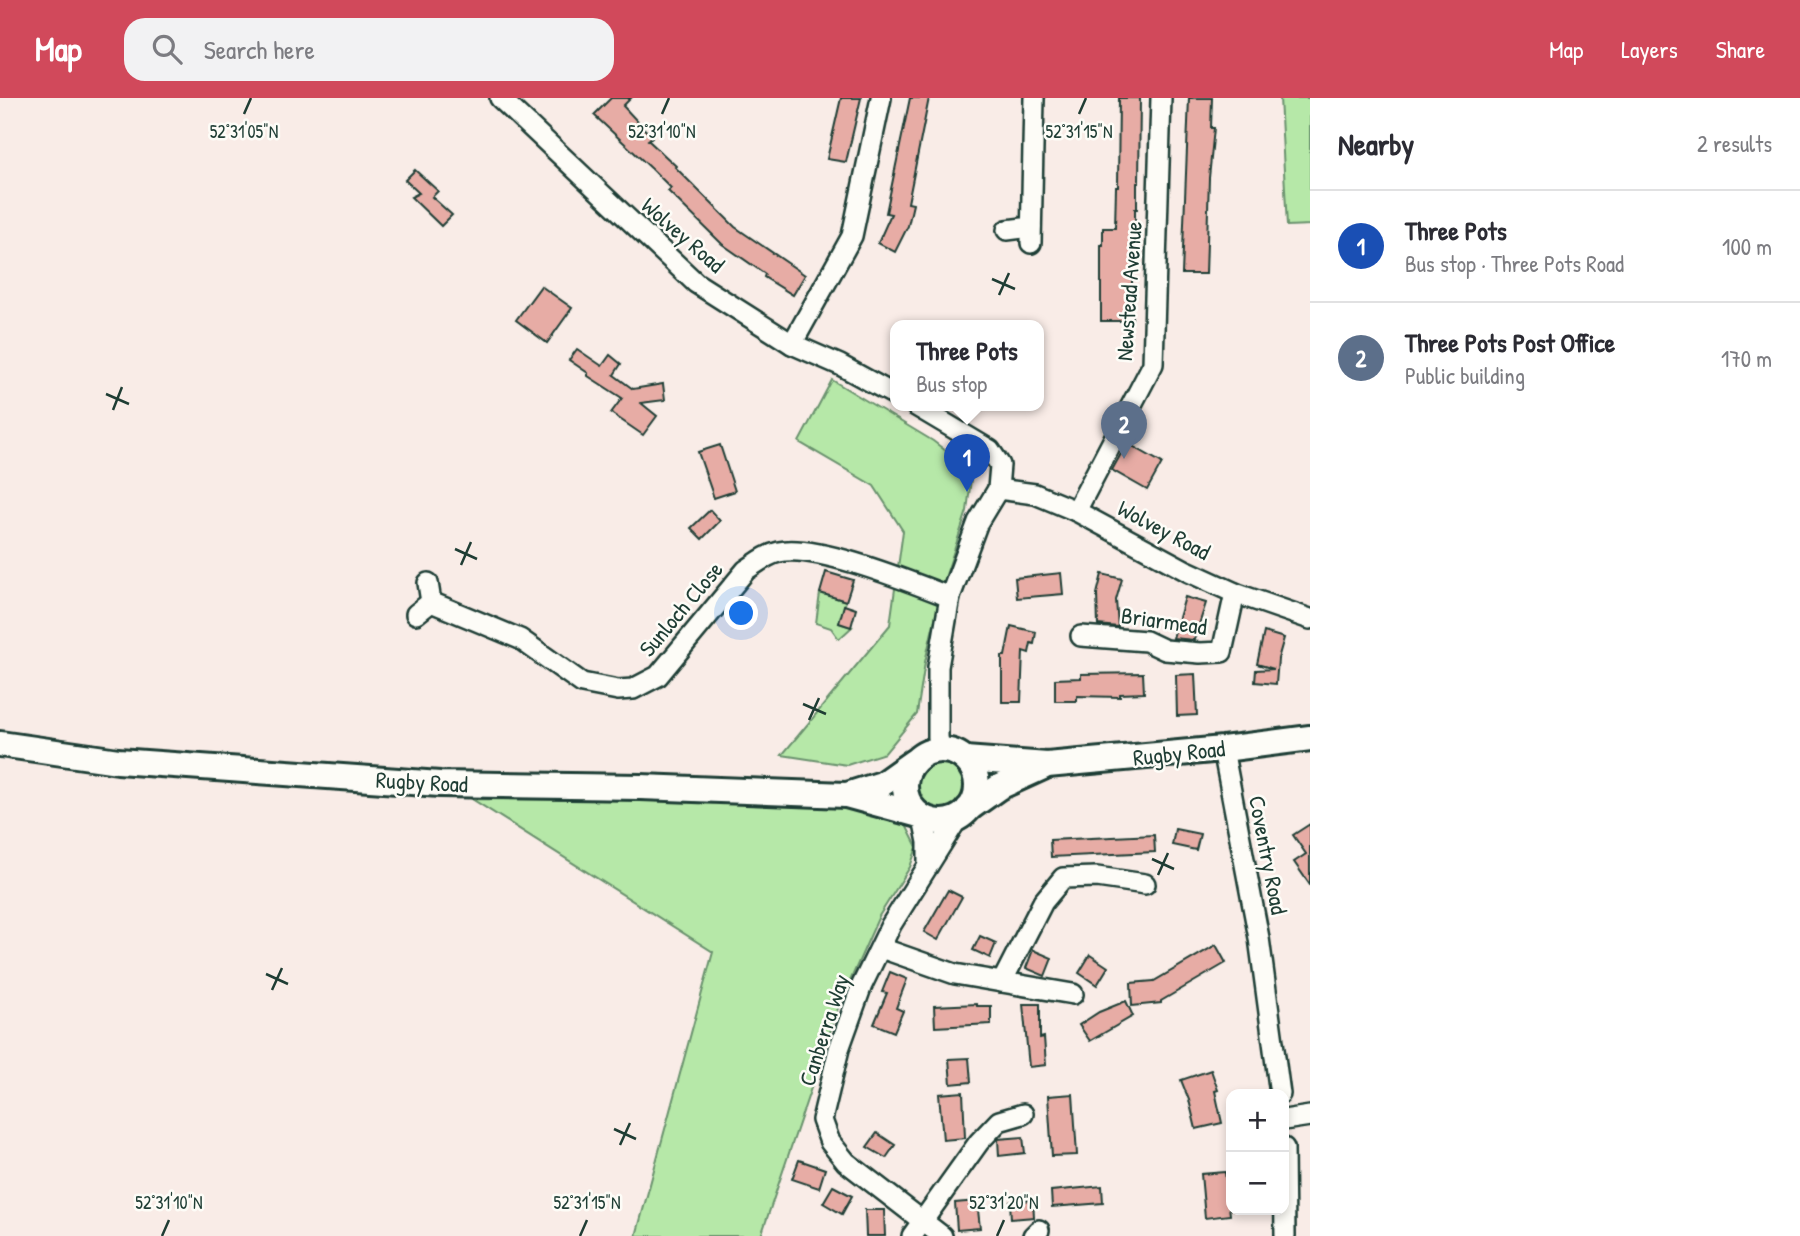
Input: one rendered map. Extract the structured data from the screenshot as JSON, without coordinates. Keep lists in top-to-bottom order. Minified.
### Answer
{"streets":{"main road":["Rugby Road"],"street":["Wolvey Road","Newstead Avenue","Sunloch Close","Briarmead","Coventry Road","Canberra Way"]},"crossings":[["Wolvey Road","Newstead Avenue"],["Wolvey Road","Briarmead"],["Rugby Road","Coventry Road"],["Rugby Road","Canberra Way"]],"page":{"header":"Map","search":"Search here","nav":["Map","Layers","Share"],"heading":["Nearby","2 results"],"list":[{"mark":"1","name":"Three Pots","note":"Bus stop · Three Pots Road","value":"100 m"},{"mark":"2","name":"Three Pots Post Office","note":"Public building","value":"170 m"}],"popup":["Three Pots","Bus stop"],"pins":["2","1"],"map_buttons":["+","−"]},"coordinates":["52°31'05\"N","52°31'10\"N","52°31'15\"N","52°31'20\"N"]}
